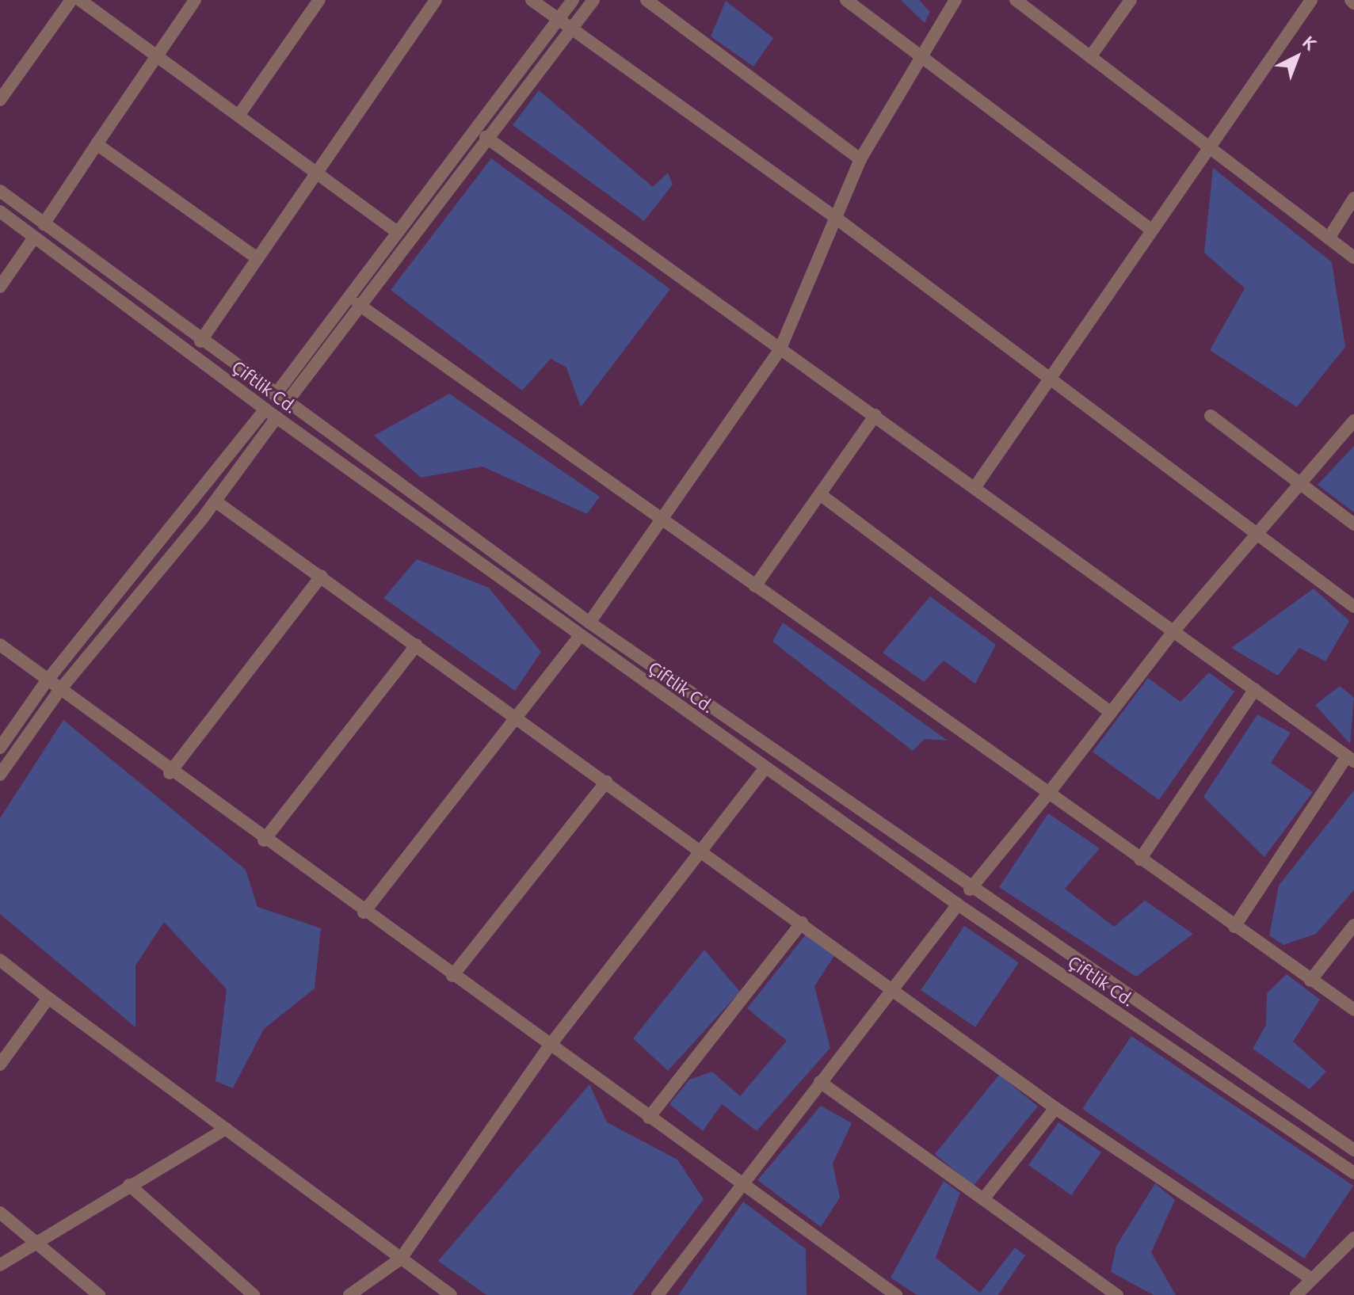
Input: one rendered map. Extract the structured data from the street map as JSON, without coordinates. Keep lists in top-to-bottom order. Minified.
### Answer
{"streets":{"street":["Çiftlik Cd."]},"north":"top right"}
